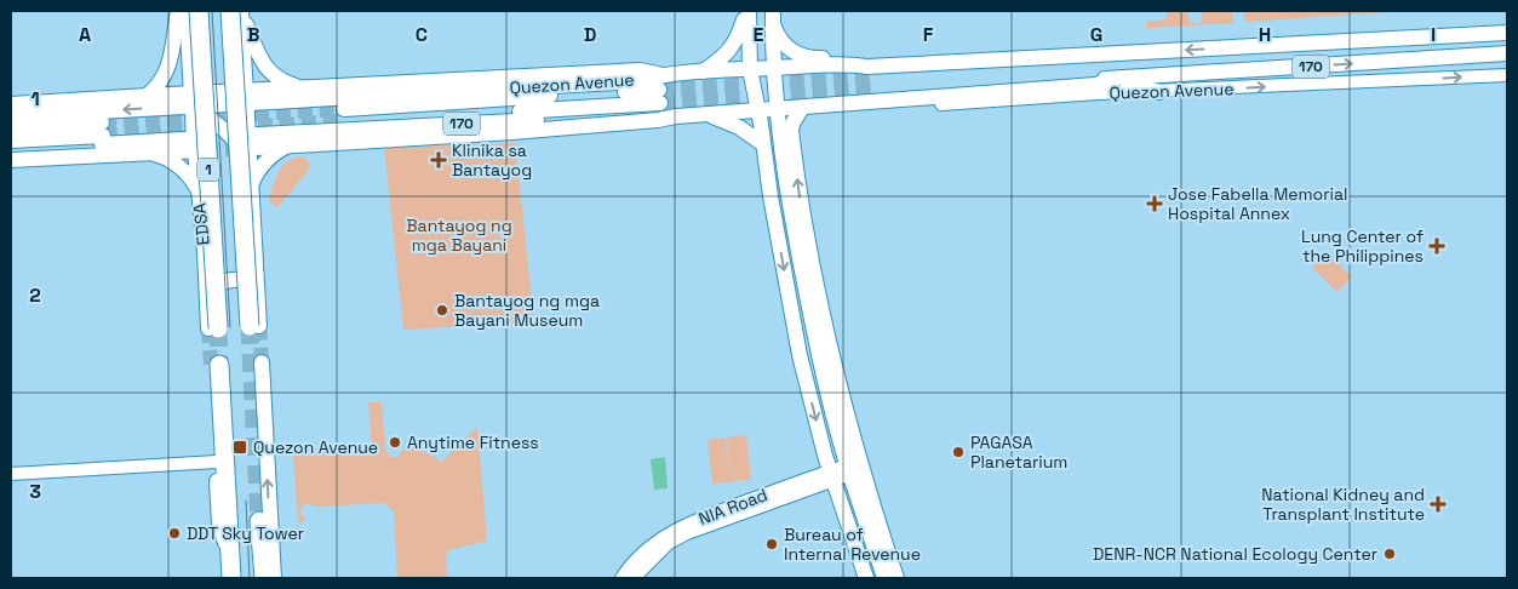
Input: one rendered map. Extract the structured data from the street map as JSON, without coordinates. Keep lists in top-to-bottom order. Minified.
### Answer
{"streets":{"highway":["1","EDSA"],"main road":["170","Quezon Avenue"],"street":["NIA Road"]},"crossings":[["Quezon Avenue","1"],["Quezon Avenue","EDSA"]],"parks":["Bantayog ng mga Bayani"],"places":{"health":["Klinika sa Bantayog","Jose Fabella Memorial Hospital Annex","Lung Center of the Philippines","National Kidney and Transplant Institute"],"other":["Bantayog ng mga Bayani Museum","Anytime Fitness","PAGASA Planetarium","DDT Sky Tower","Bureau of Internal Revenue","DENR-NCR National Ecology Center"],"transit":["Quezon Avenue"]},"grid":{"columns":["A","B","C","D","E","F","G","H","I"],"rows":["1","2","3"]}}
